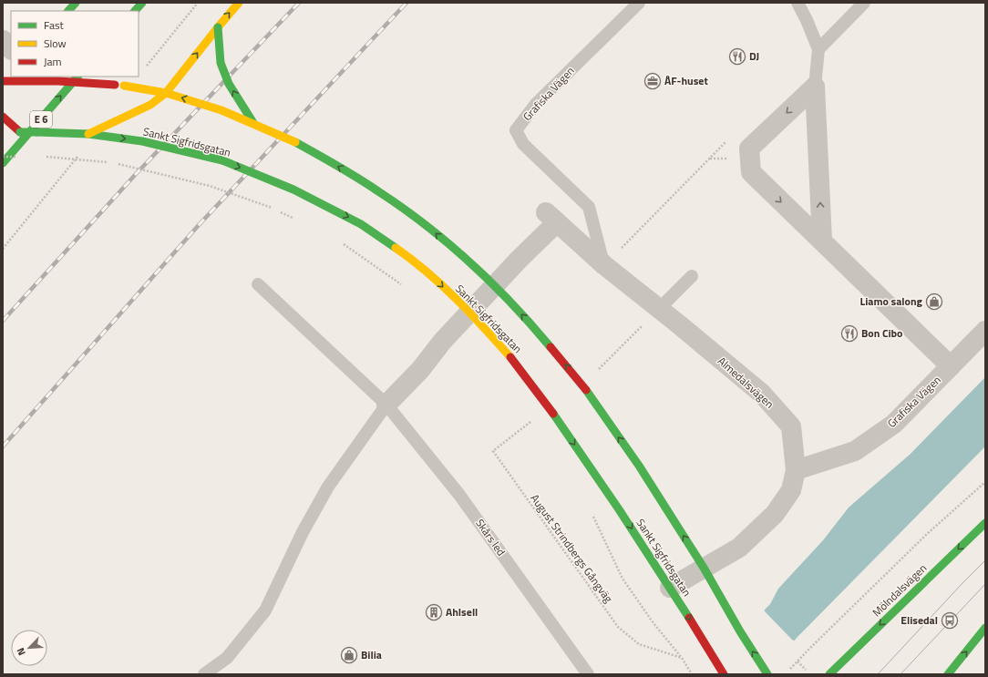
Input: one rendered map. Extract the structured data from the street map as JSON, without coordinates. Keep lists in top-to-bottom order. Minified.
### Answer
{"streets":{"main road":["E 6","Sankt Sigfridsgatan","Mölndalsvägen"],"street":["Grafiska Vägen","Almedalsvägen"],"lane":["Skårs led"],"path":["August Strindbergs Gångväg"]},"crossings":[["Grafiska Vägen","Almedalsvägen"],["Sankt Sigfridsgatan","Almedalsvägen"],["Almedalsvägen","Skårs led"]],"one_way":["Mölndalsvägen"],"places":{"restaurant":["DJ","Bon Cibo"],"office":["ÅF-huset"],"shop":["Liamo salong","Bilia"],"building":["Ahlsell"],"bus stop":["Elisedal"]},"legend":["Fast","Slow","Jam"],"north":"bottom left"}
